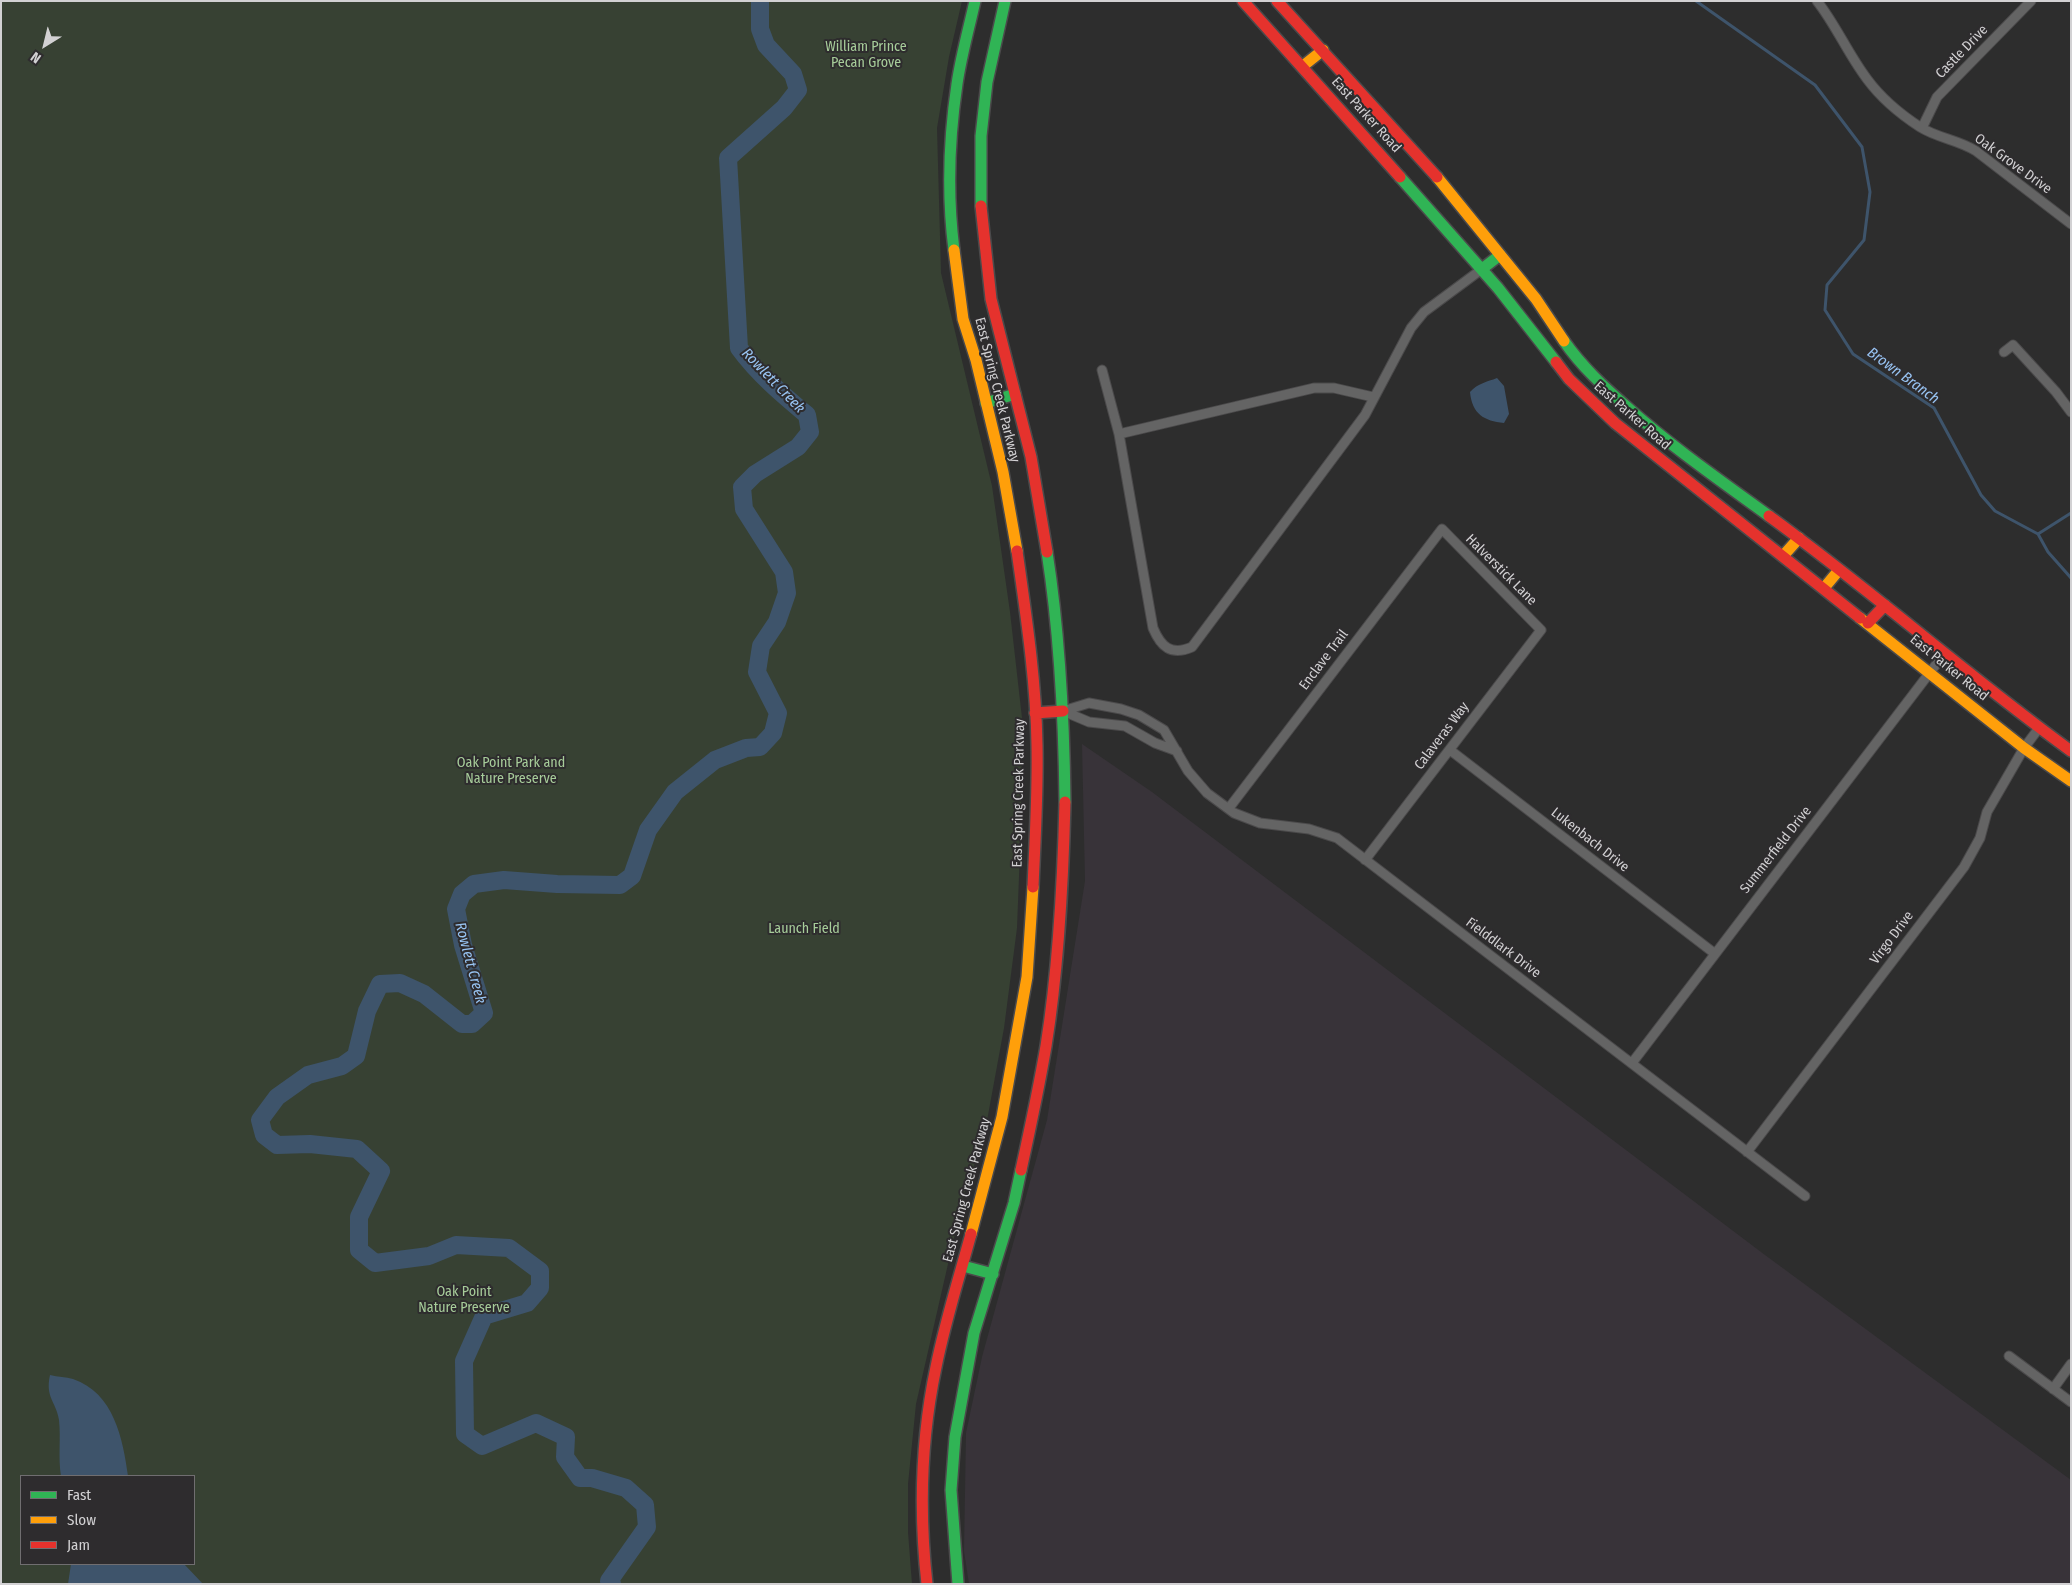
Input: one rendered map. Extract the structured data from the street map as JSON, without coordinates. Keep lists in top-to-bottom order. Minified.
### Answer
{"streets":{"main road":["East Parker Road","East Spring Creek Parkway"],"street":["Castle Drive","Oak Grove Drive","Halverstick Lane","Enclave Trail","Calaveras Way","Lukenbach Drive","Summerfield Drive","Virgo Drive","Fielddlark Drive"]},"crossings":[["Castle Drive","Oak Grove Drive"],["East Parker Road","Summerfield Drive"],["East Parker Road","Virgo Drive"],["East Spring Creek Parkway","Fielddlark Drive"],["Halverstick Lane","Enclave Trail"],["Halverstick Lane","Calaveras Way"],["Enclave Trail","Fielddlark Drive"],["Calaveras Way","Lukenbach Drive"],["Calaveras Way","Fielddlark Drive"],["Lukenbach Drive","Summerfield Drive"],["Summerfield Drive","Fielddlark Drive"],["Virgo Drive","Fielddlark Drive"]],"water":["Brown Branch","Rowlett Creek"],"parks":["William Prince Pecan Grove","Oak Point Park and Nature Preserve","Launch Field","Oak Point Nature Preserve"],"legend":["Fast","Slow","Jam"],"north":"bottom left"}
